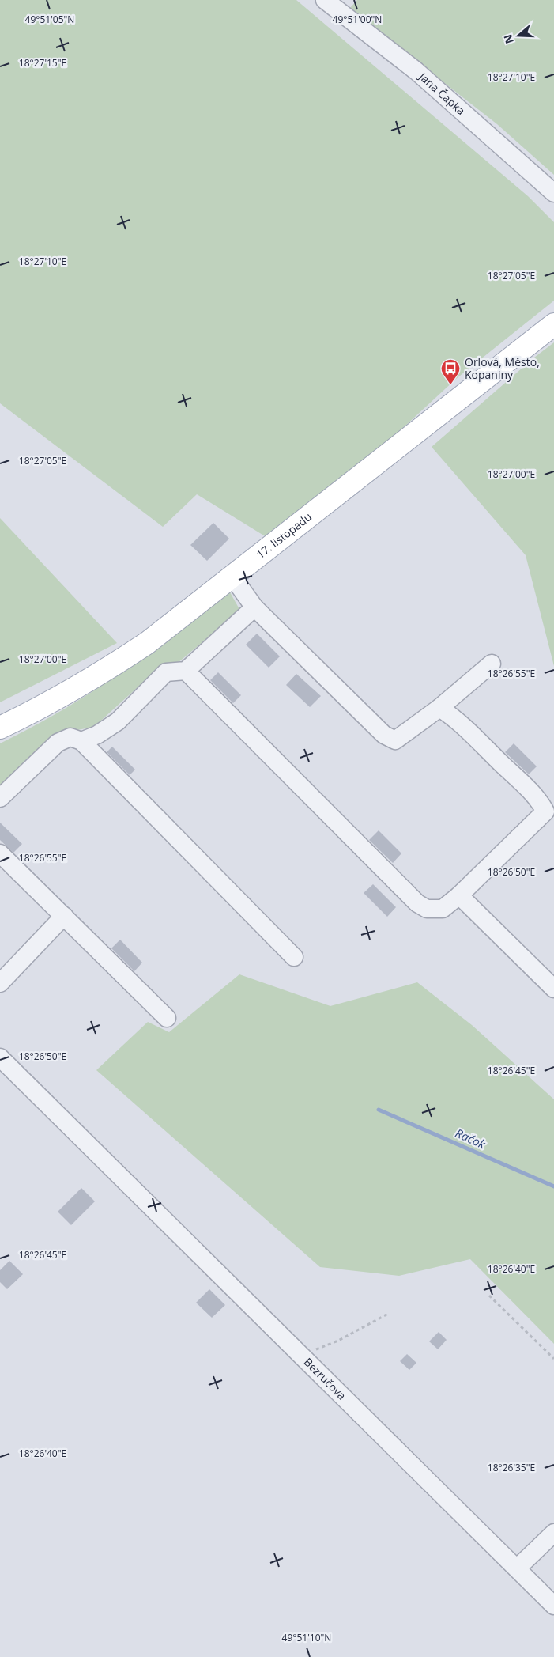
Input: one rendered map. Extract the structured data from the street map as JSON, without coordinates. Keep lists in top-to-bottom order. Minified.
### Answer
{"streets":{"main road":["17. listopadu"],"street":["Jana Čapka","Bezručova"]},"water":["Račok"],"places":{"bus stop":["Orlová, Město, Kopaniny"]},"north":"left","coordinates":["49°51'00\"N","49°51'05\"N","18°27'15\"E","18°27'10\"E","18°27'05\"E","18°27'00\"E","18°26'55\"E","18°26'50\"E","18°26'45\"E","18°26'40\"E","18°26'35\"E","49°51'10\"N"]}
